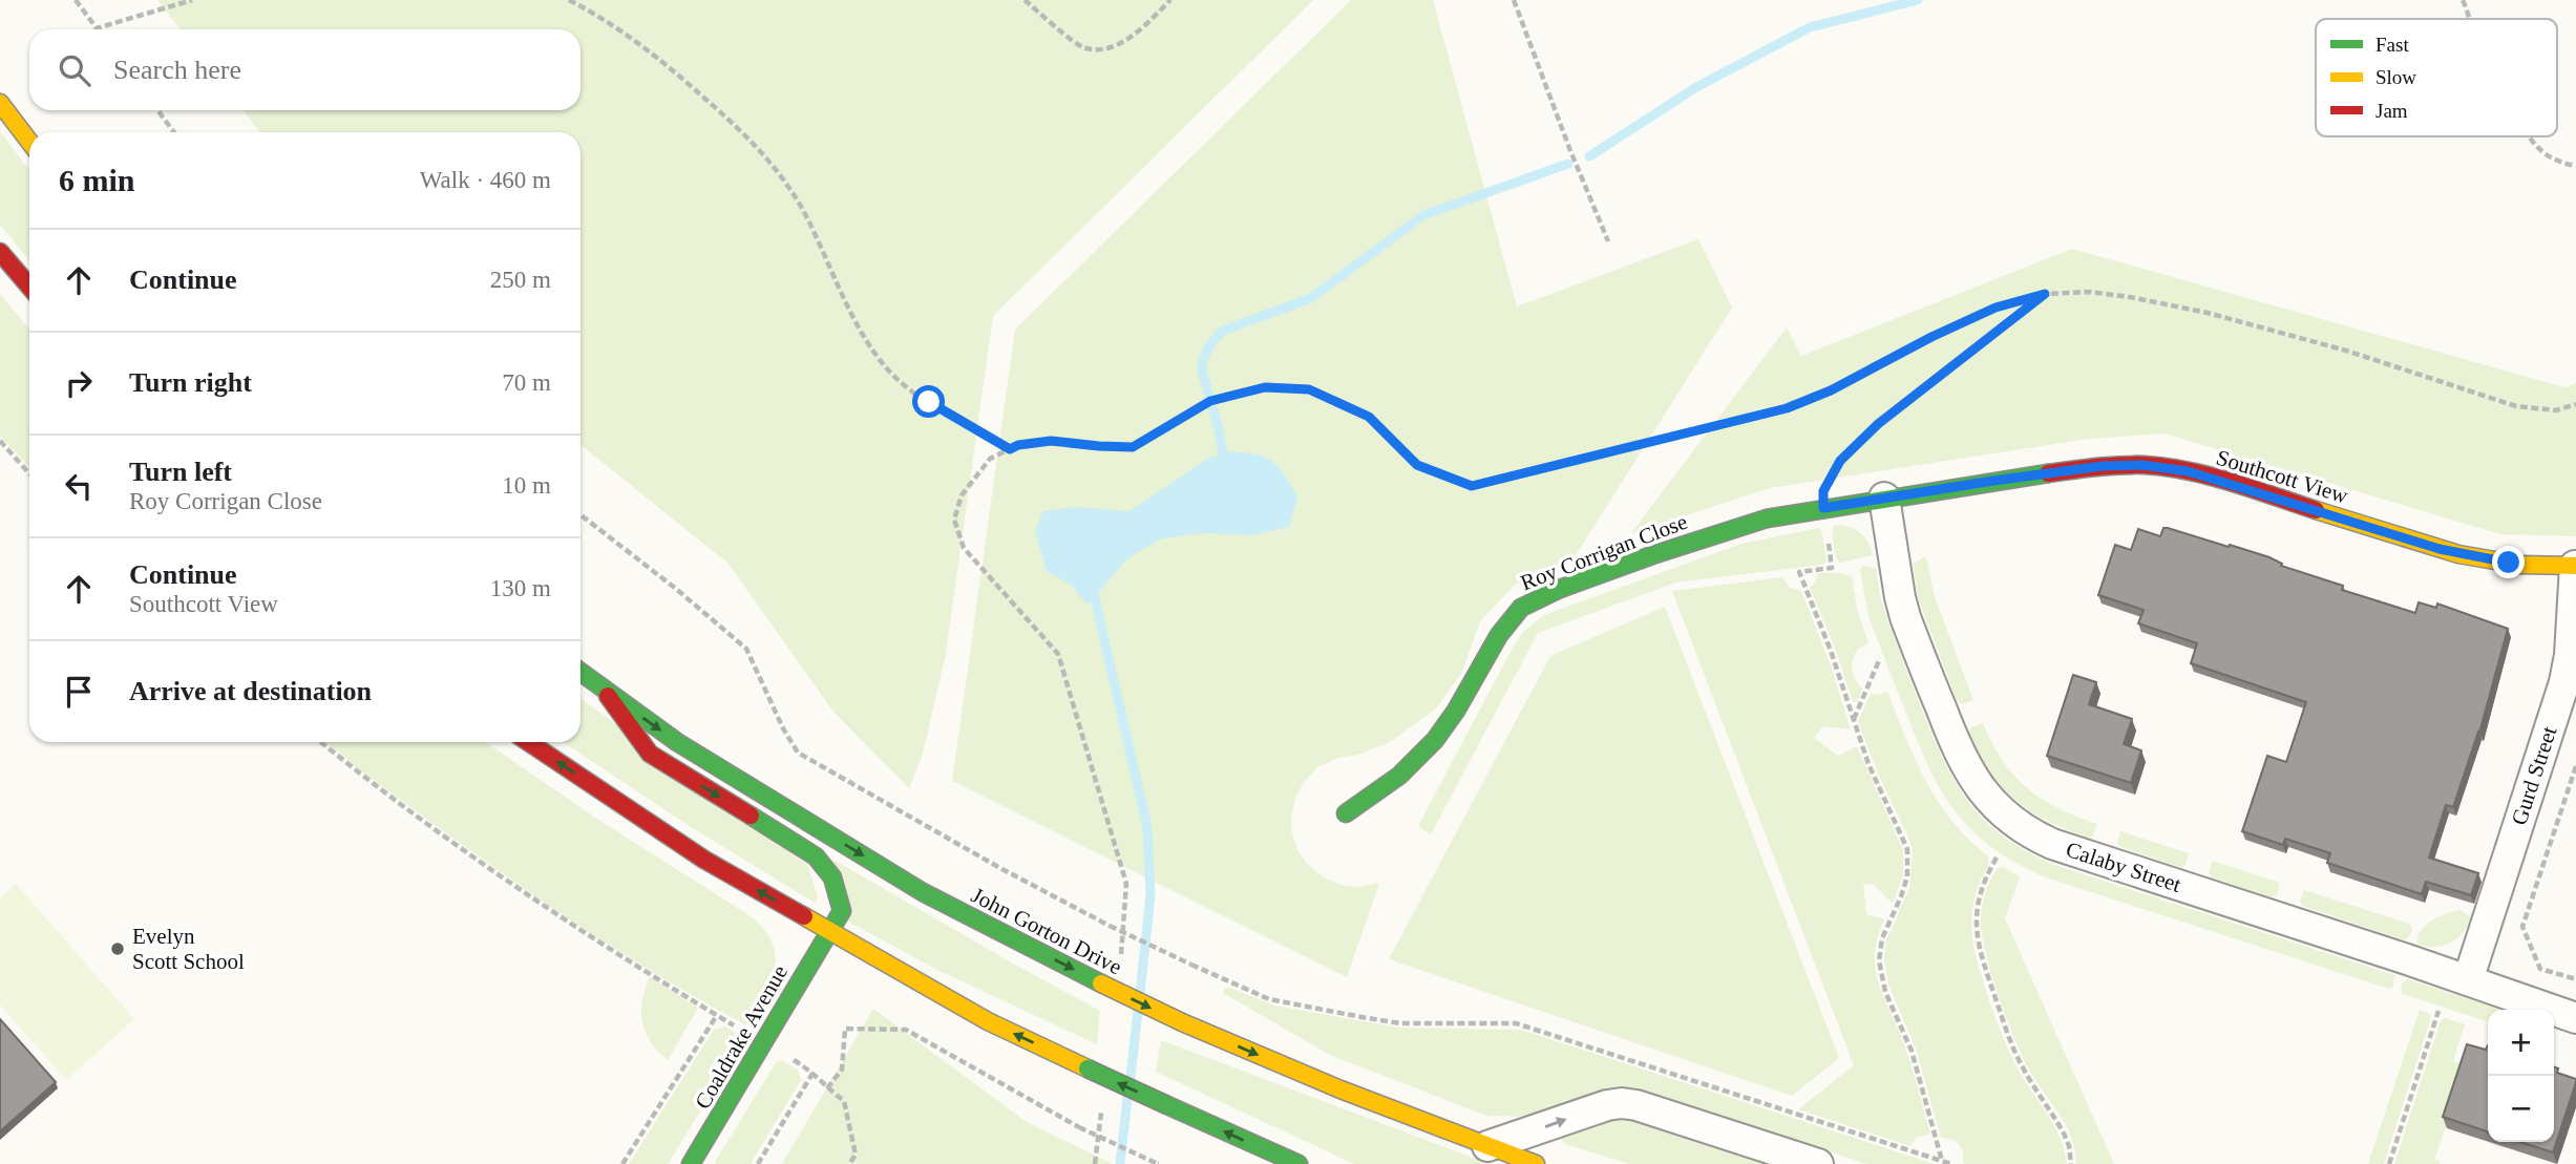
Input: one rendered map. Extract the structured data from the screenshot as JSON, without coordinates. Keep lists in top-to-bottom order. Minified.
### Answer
{"streets":{"main road":["Southcott View","Roy Corrigan Close","John Gorton Drive","Coaldrake Avenue"],"street":["Gurd Street","Calaby Street"]},"crossings":[["Southcott View","Roy Corrigan Close"],["Southcott View","Gurd Street"],["Southcott View","Calaby Street"],["Roy Corrigan Close","Calaby Street"],["Gurd Street","Calaby Street"],["John Gorton Drive","Coaldrake Avenue"]],"places":["Evelyn Scott School"],"legend":["Fast","Slow","Jam"],"page":{"search":"Search here","heading":["6 min","Walk · 460 m"],"list":[["Continue","250 m"],["Turn right","70 m"],["Turn left","Roy Corrigan Close","10 m"],["Continue","Southcott View","130 m"],"Arrive at destination"],"map_buttons":["+","−"]}}
